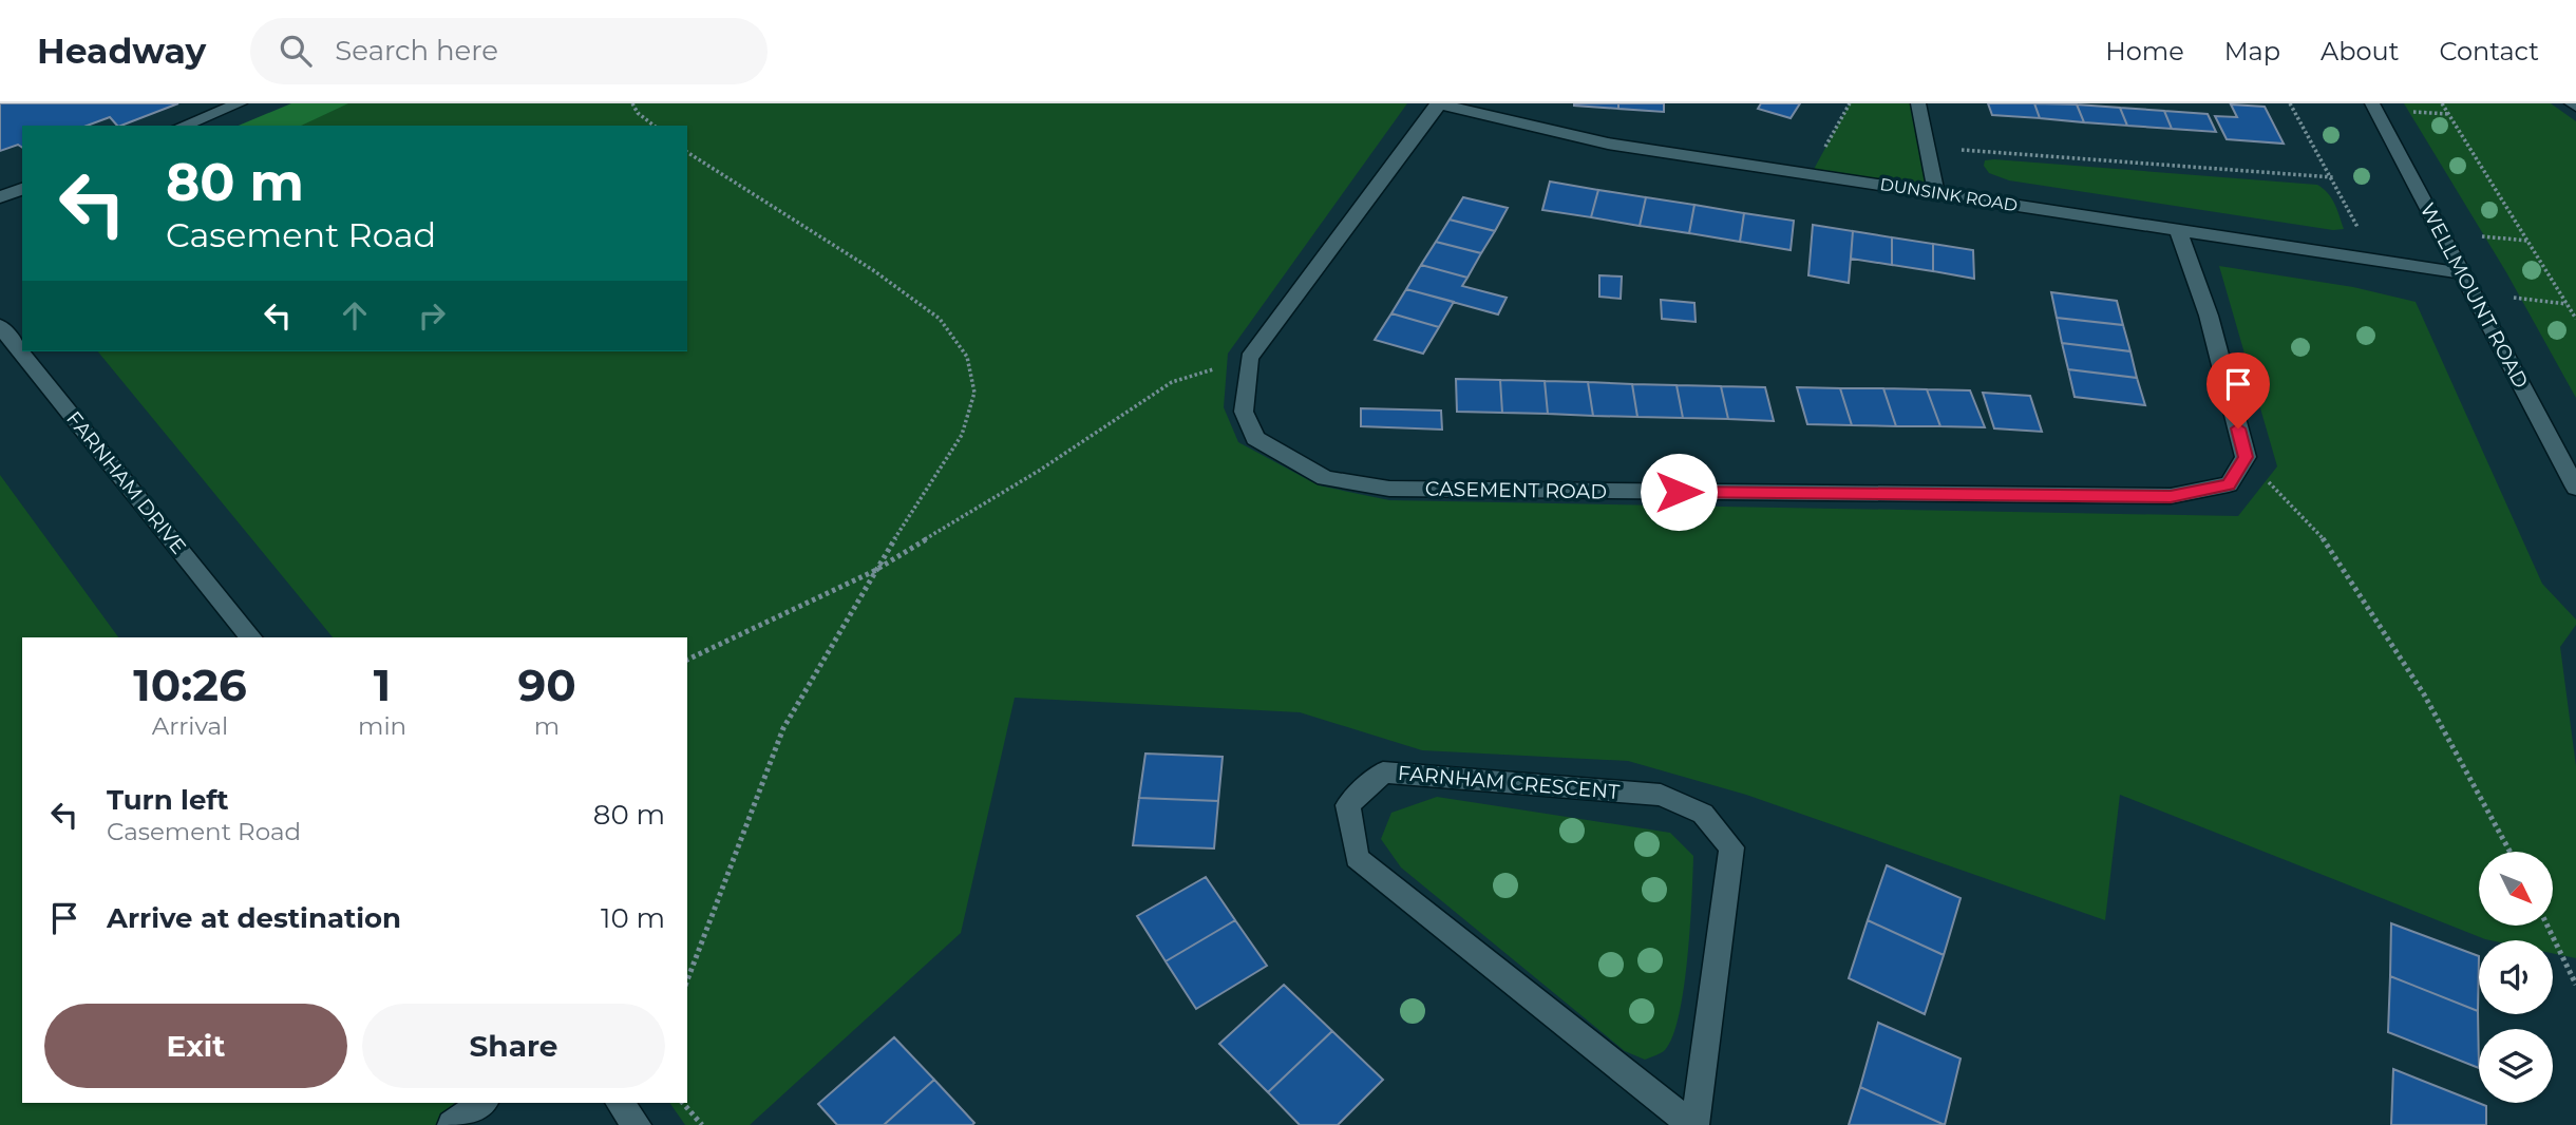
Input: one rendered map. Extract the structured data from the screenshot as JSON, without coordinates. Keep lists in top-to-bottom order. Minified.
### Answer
{"streets":{"street":["DUNSINK ROAD","WELLMOUNT ROAD","FARNHAM DRIVE","CASEMENT ROAD","FARNHAM CRESCENT"]},"crossings":[["DUNSINK ROAD","WELLMOUNT ROAD"]],"north":"bottom right","page":{"header":"Headway","search":"Search here","nav":["Home","Map","About","Contact"],"turn":["80 m","Casement Road"],"eta":["10:26","Arrival","1","min","90","m"],"list":[{"name":"Turn left","note":"Casement Road","value":"80 m"},{"name":"Arrive at destination","value":"10 m"}],"buttons":["Exit","Share"]}}
